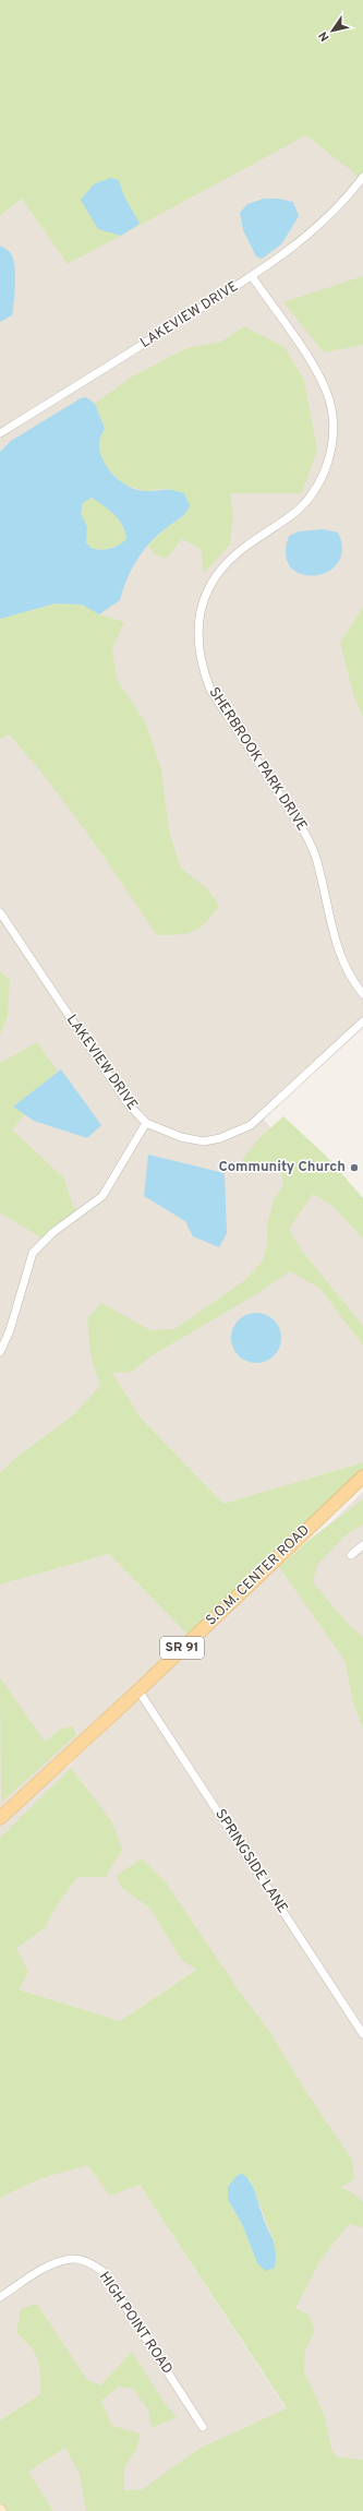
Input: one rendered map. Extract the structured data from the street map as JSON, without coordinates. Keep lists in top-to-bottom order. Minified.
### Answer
{"streets":{"main road":["S.O.M. CENTER ROAD","SR 91"],"street":["LAKEVIEW DRIVE","SHERBROOK PARK DRIVE","SPRINGSIDE LANE","HIGH POINT ROAD"]},"crossings":[["LAKEVIEW DRIVE","SHERBROOK PARK DRIVE"],["S.O.M. CENTER ROAD","SPRINGSIDE LANE"]],"places":["Community Church"],"north":"bottom left"}
